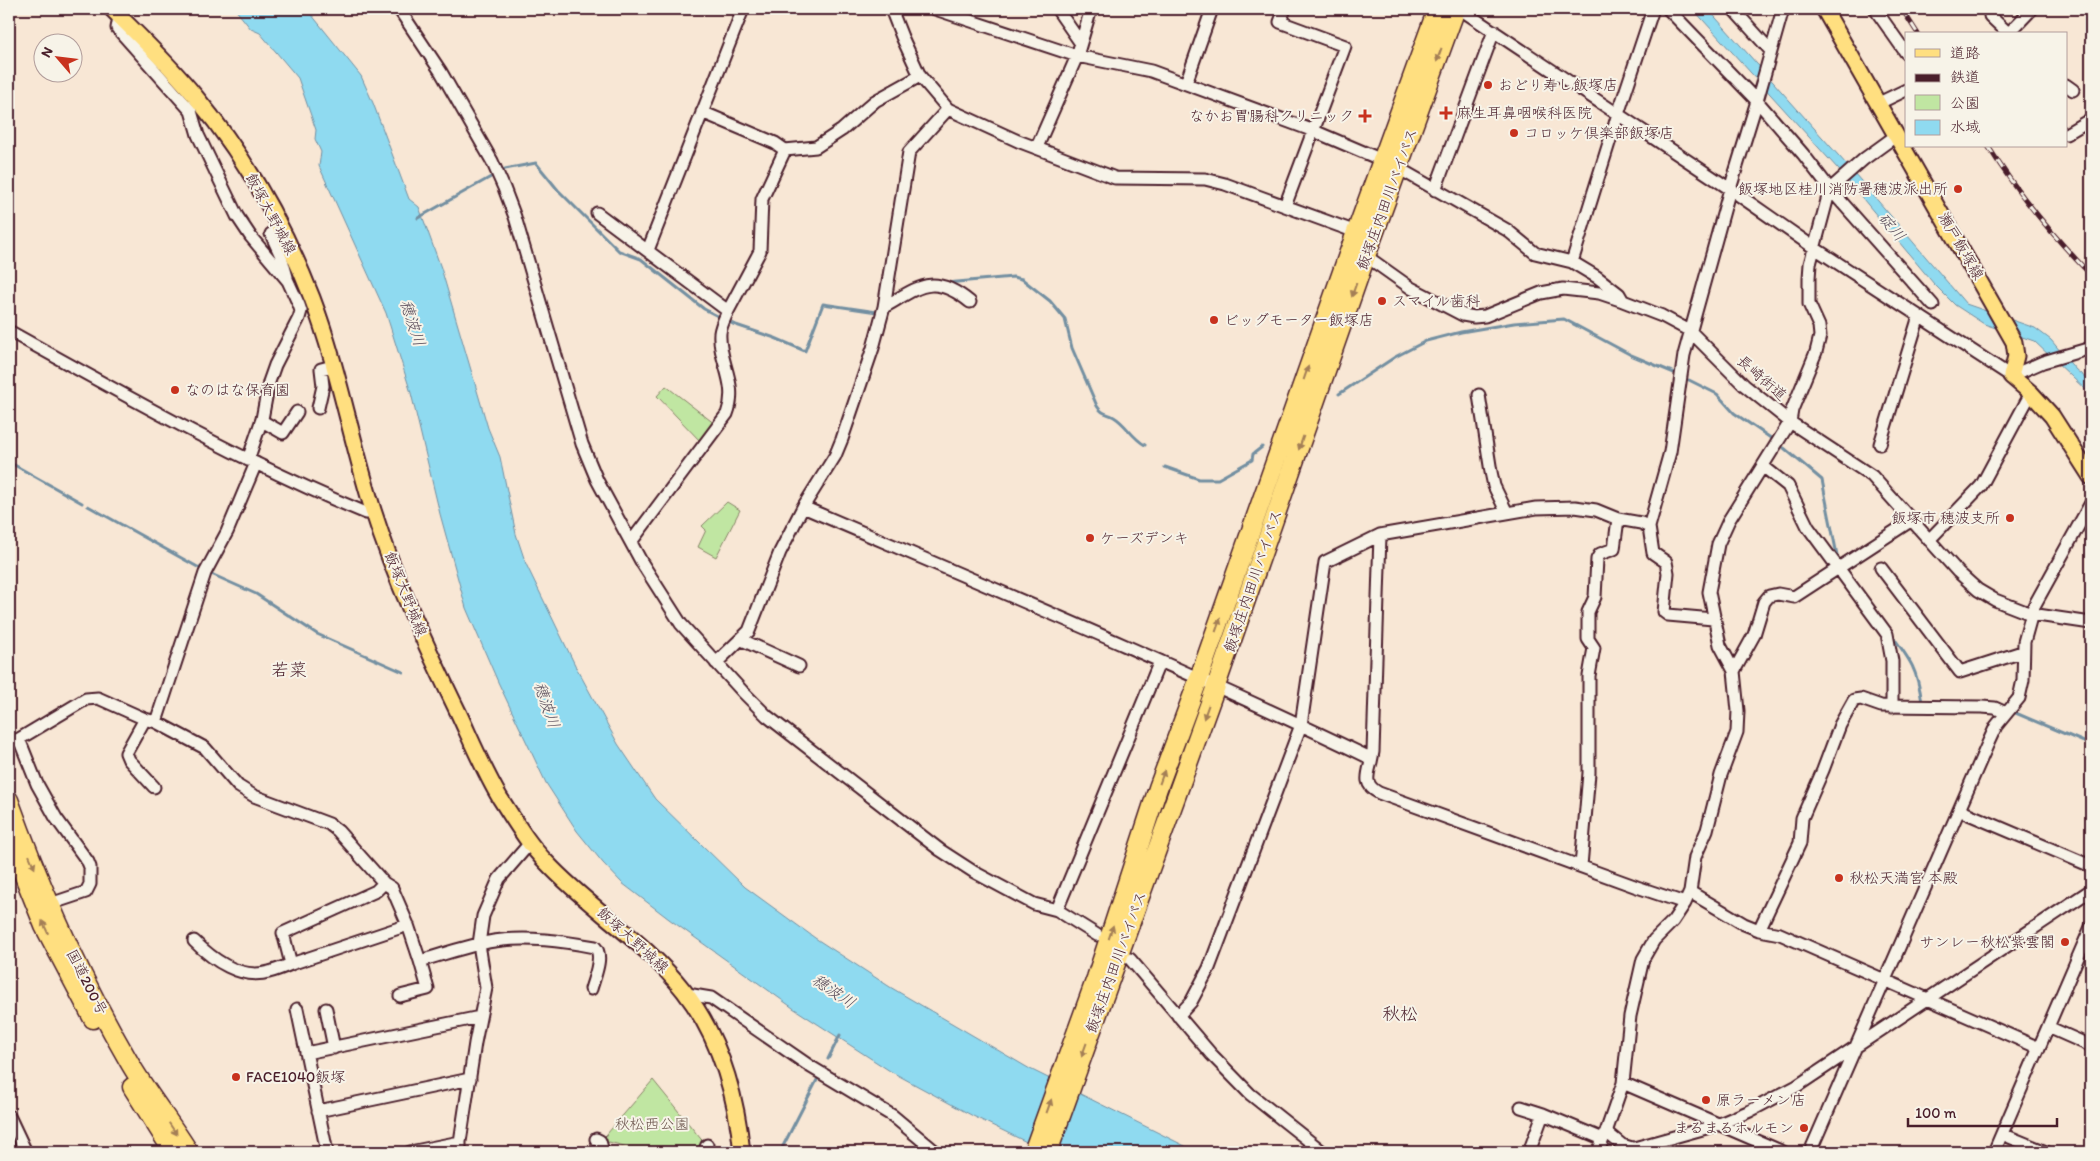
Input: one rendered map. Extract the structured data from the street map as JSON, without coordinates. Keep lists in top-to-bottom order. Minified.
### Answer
{"streets":{"highway":["飯塚庄内田川バイパス","国道200号"],"main road":["飯塚大野城線","瀬戸飯塚線"],"street":["長崎街道"]},"crossings":[["飯塚庄内田川バイパス","長崎街道"]],"districts":["若菜","秋松"],"water":["碇川","穂波川"],"parks":["秋松西公園"],"places":{"other":["おどり寿し飯塚店","コロッケ倶楽部飯塚店","飯塚地区桂川消防署穂波派出所","スマイル歯科","ビッグモーター飯塚店","なのはな保育園","飯塚市 穂波支所","ケーズデンキ","秋松天満宮 本殿","サンレー秋松紫雲閣","FACE1040飯塚","原ラーメン店","まるまるホルモン"],"health":["麻生耳鼻咽喉科医院","なかお胃腸科クリニック"]},"legend":["道路","鉄道","公園","水域"],"scale_bar":"100 m","north":"top left"}
